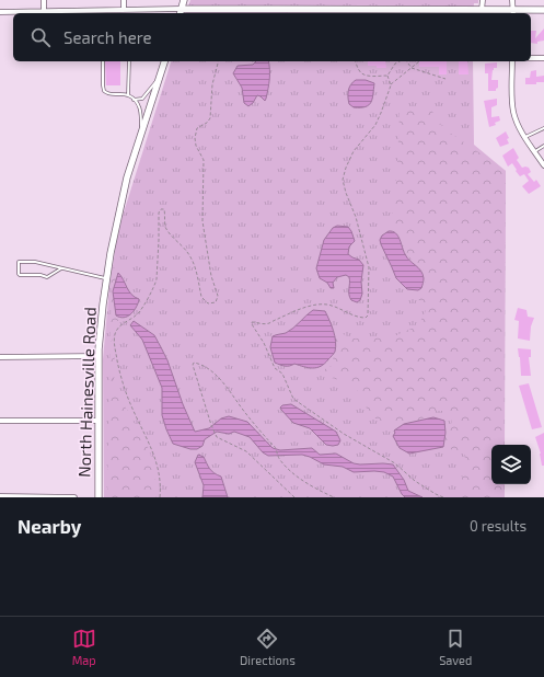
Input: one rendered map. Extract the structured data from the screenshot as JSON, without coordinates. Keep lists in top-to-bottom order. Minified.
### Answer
{"streets":{"main road":["North Hainesville Road"]},"page":{"search":"Search here","heading":["Nearby","0 results"],"nav":["Map","Directions","Saved"]}}
